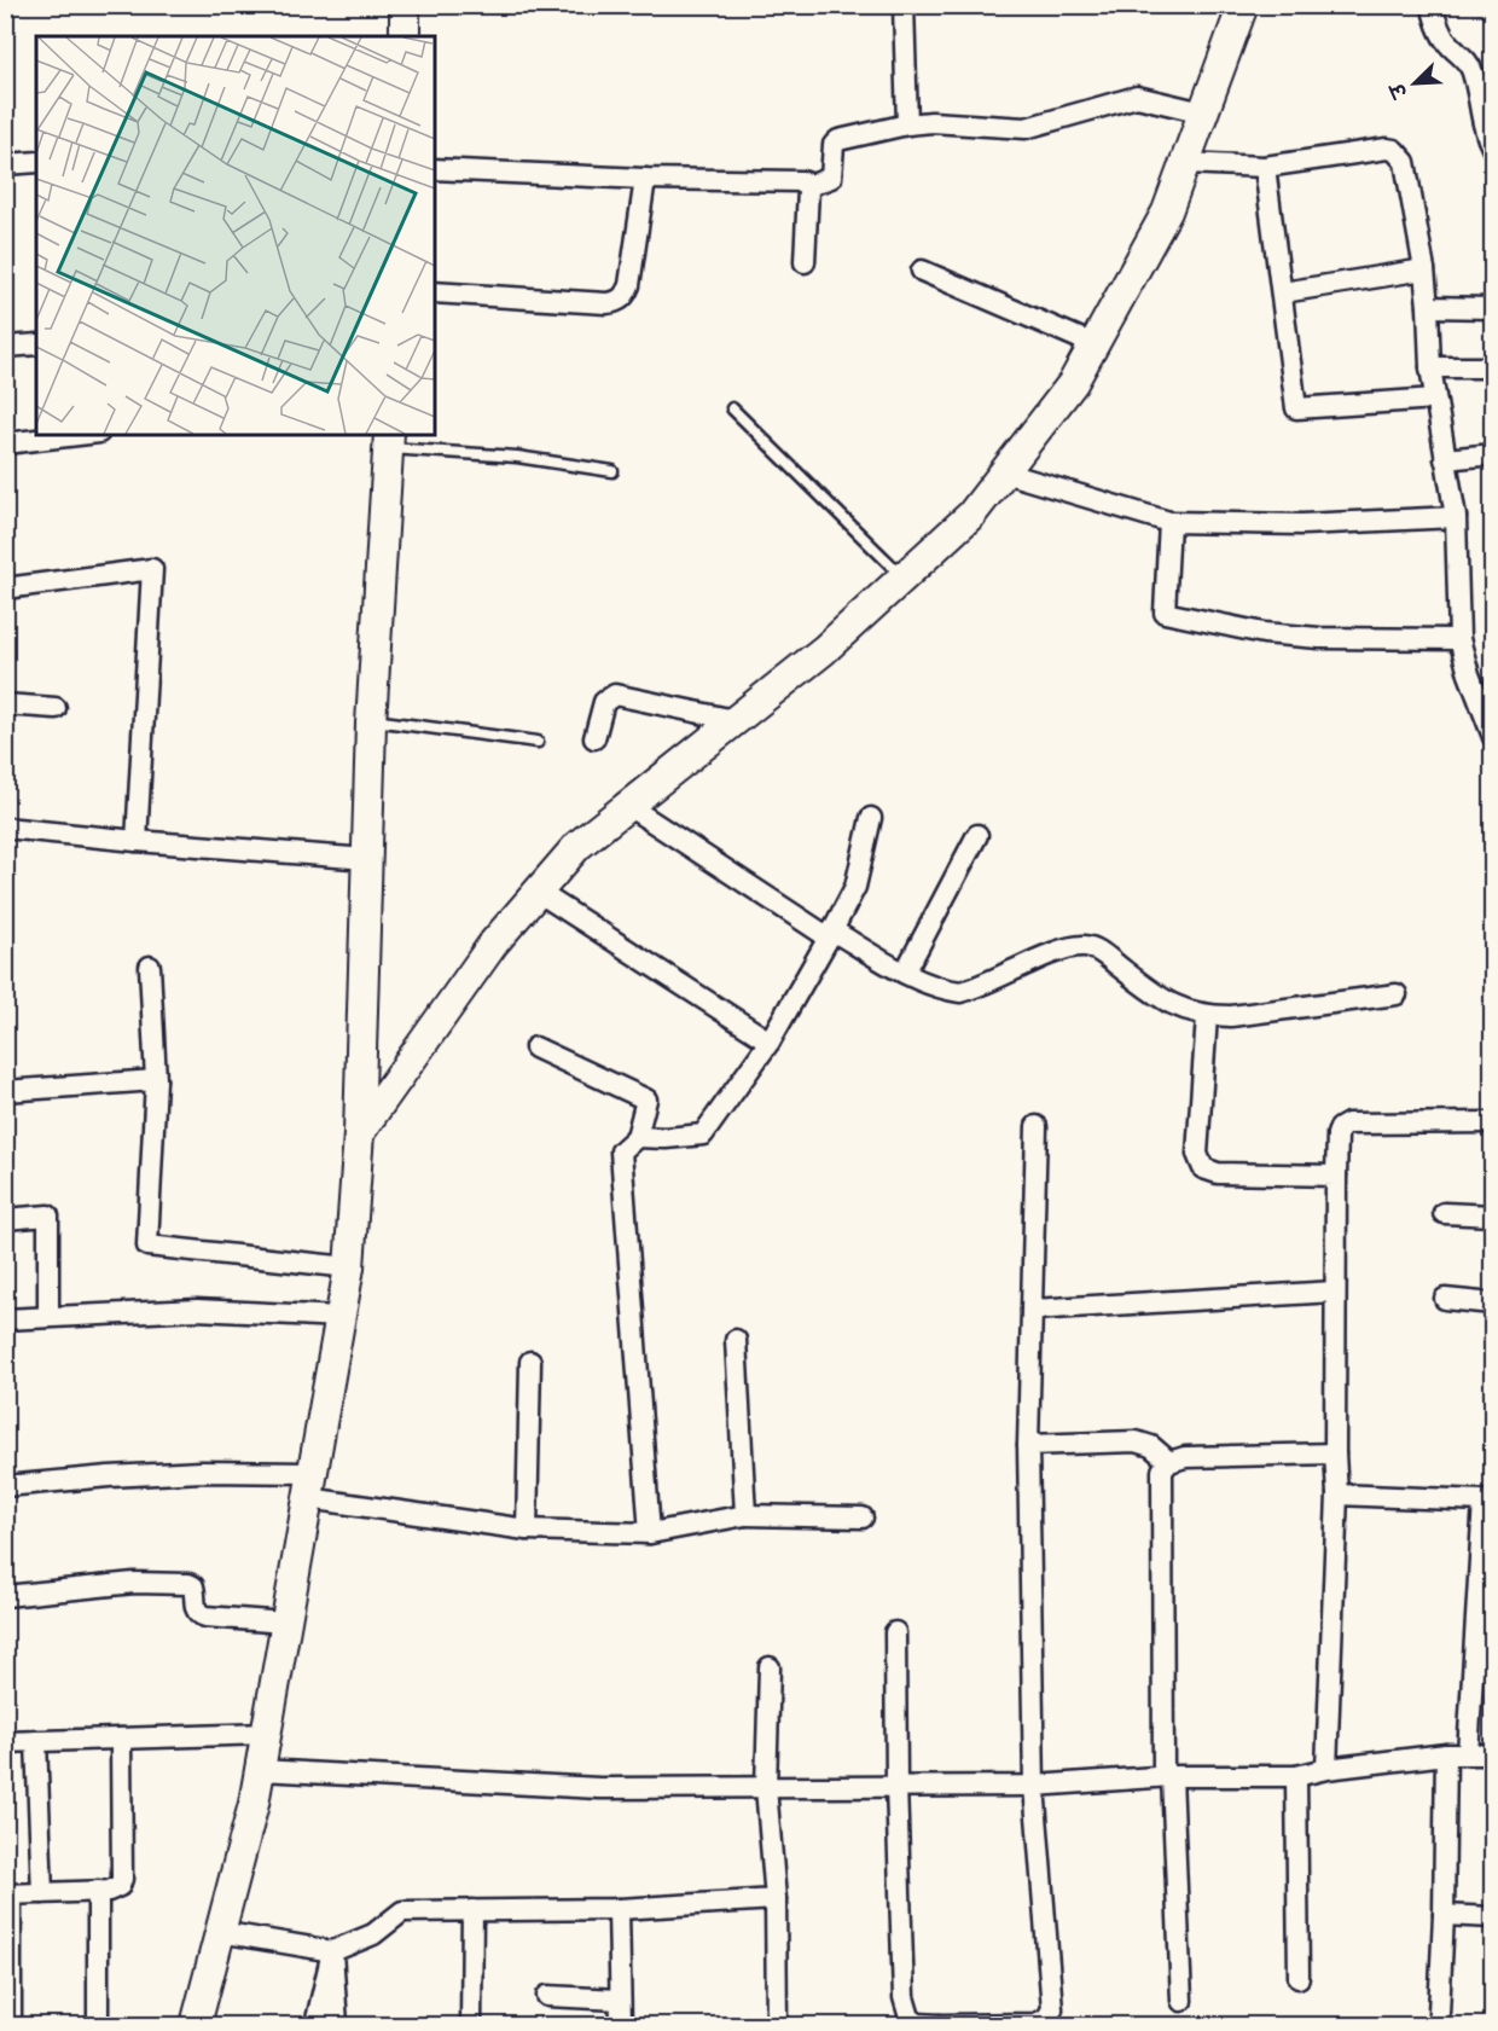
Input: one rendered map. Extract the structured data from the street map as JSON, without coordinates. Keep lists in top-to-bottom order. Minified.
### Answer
{"north":"bottom left"}
